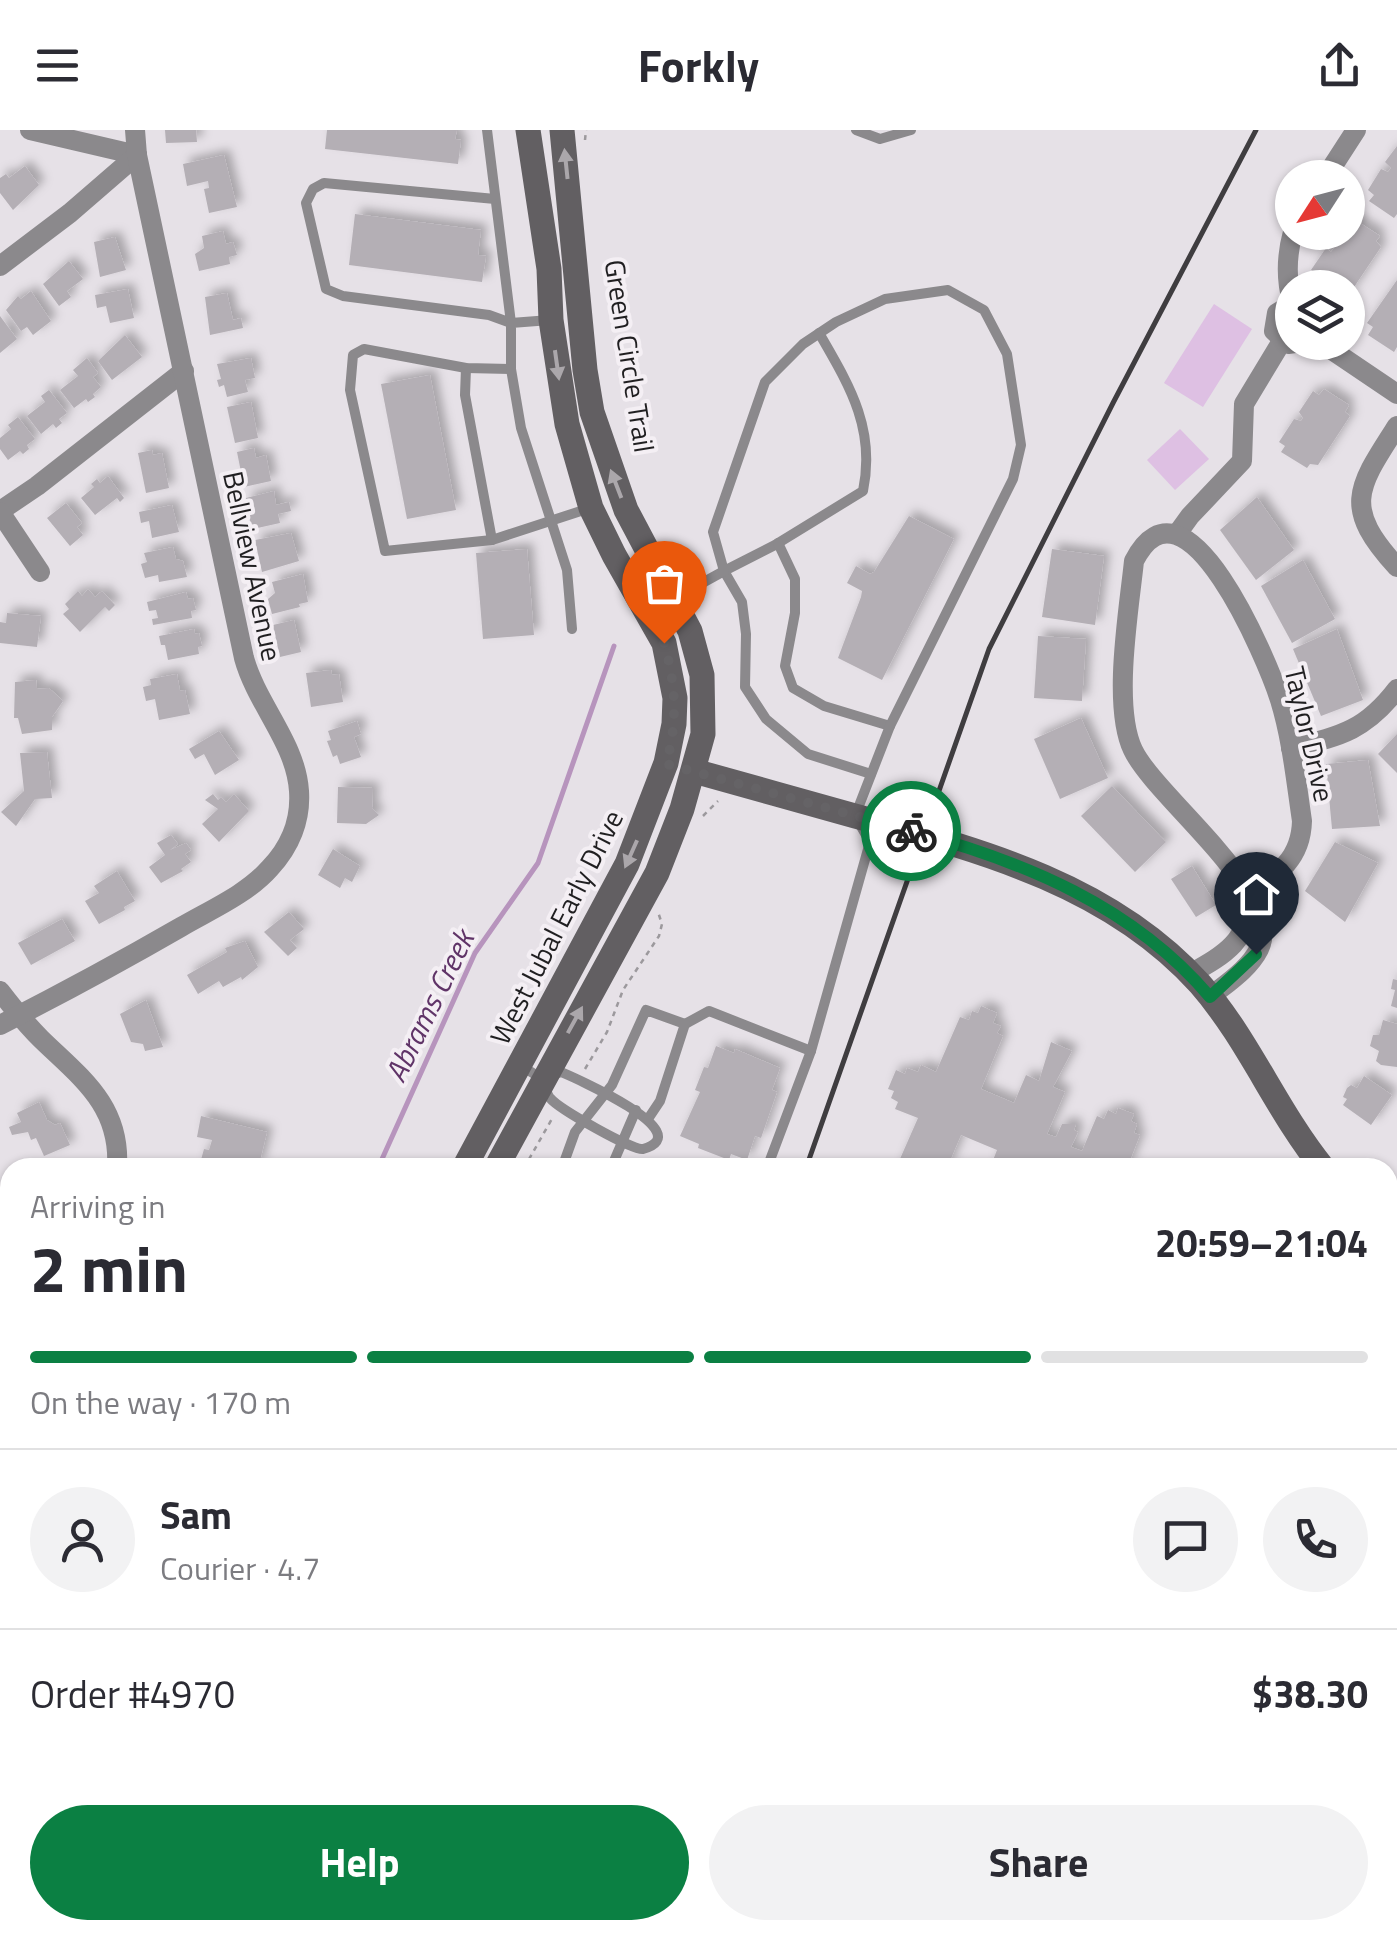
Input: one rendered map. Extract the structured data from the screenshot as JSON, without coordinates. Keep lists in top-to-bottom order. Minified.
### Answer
{"streets":{"main road":["West Jubal Early Drive"],"street":["Bellview Avenue","Taylor Drive"]},"water":["Abrams Creek"],"north":"bottom left","page":{"header":"Forkly","heading":["2 min","Arriving in","20:59–21:04"],"panel":["Sam","Courier · 4.7","Order #4970","$38.30"],"bar":"On the way · 170 m","buttons":["Help","Share"]}}
